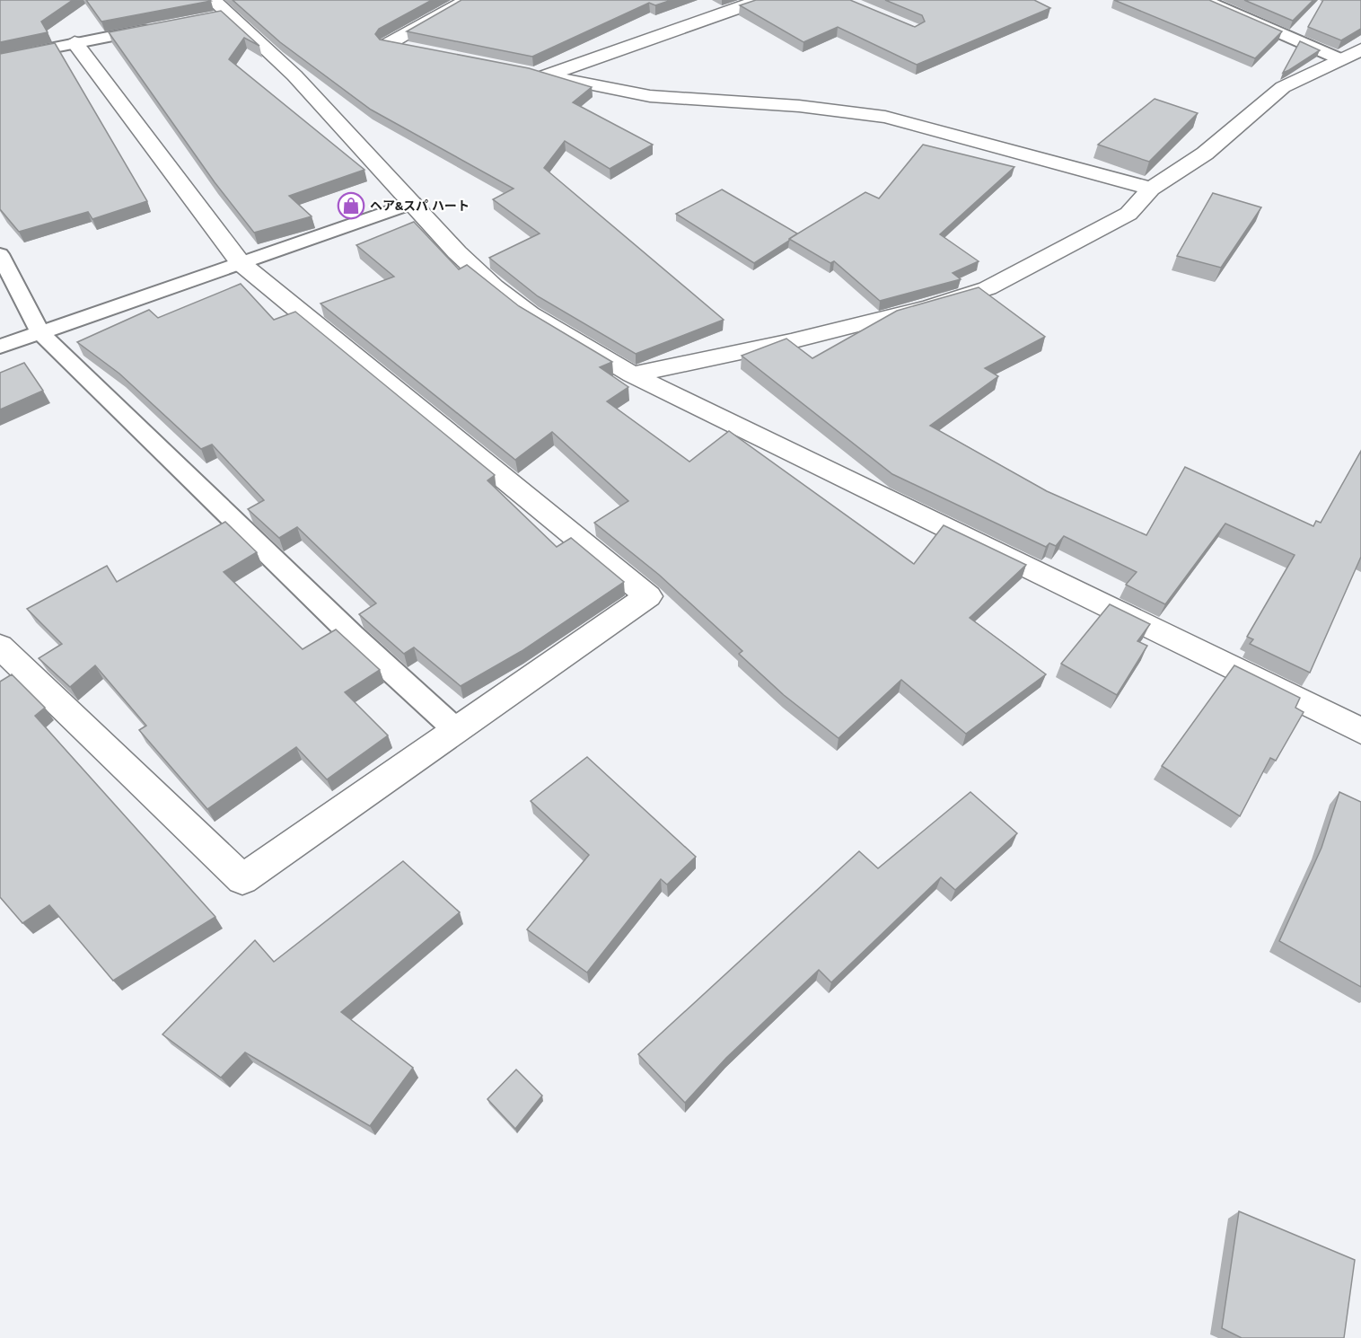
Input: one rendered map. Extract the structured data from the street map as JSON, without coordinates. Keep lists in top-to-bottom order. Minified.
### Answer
{"places":{"shop":["ヘア&スパ ハート"]}}
